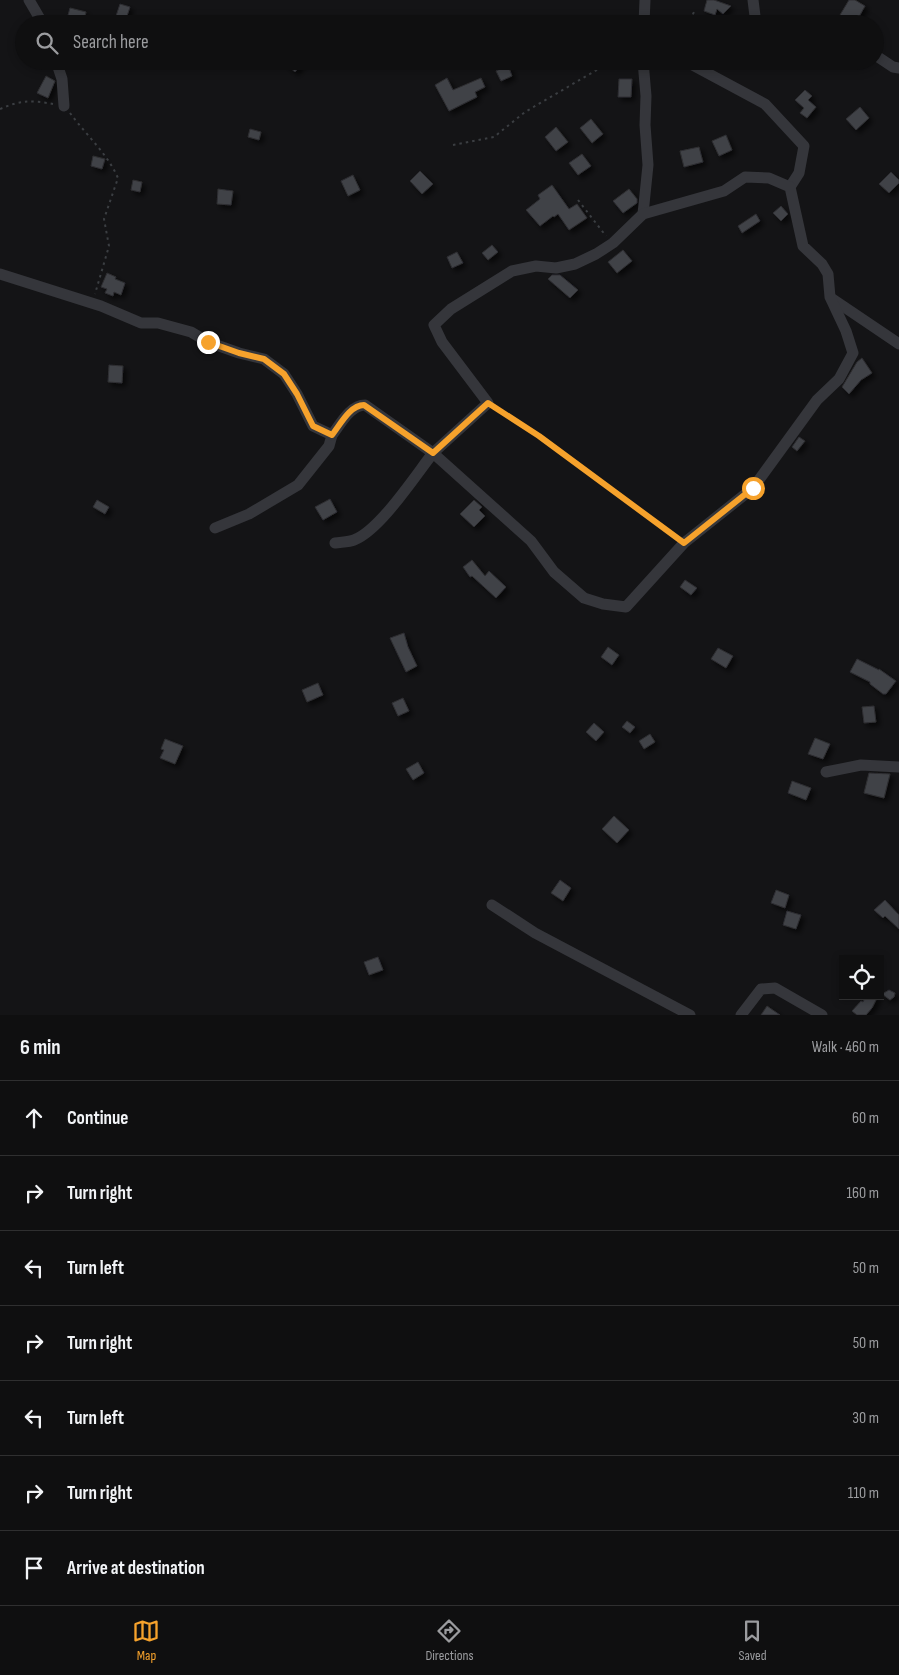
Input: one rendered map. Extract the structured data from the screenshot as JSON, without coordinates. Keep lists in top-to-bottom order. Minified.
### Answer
{"page":{"search":"Search here","heading":["6 min","Walk · 460 m"],"list":[["Continue","60 m"],["Turn right","160 m"],["Turn left","50 m"],["Turn right","50 m"],["Turn left","30 m"],["Turn right","110 m"],"Arrive at destination"],"nav":["Map","Directions","Saved"]}}
